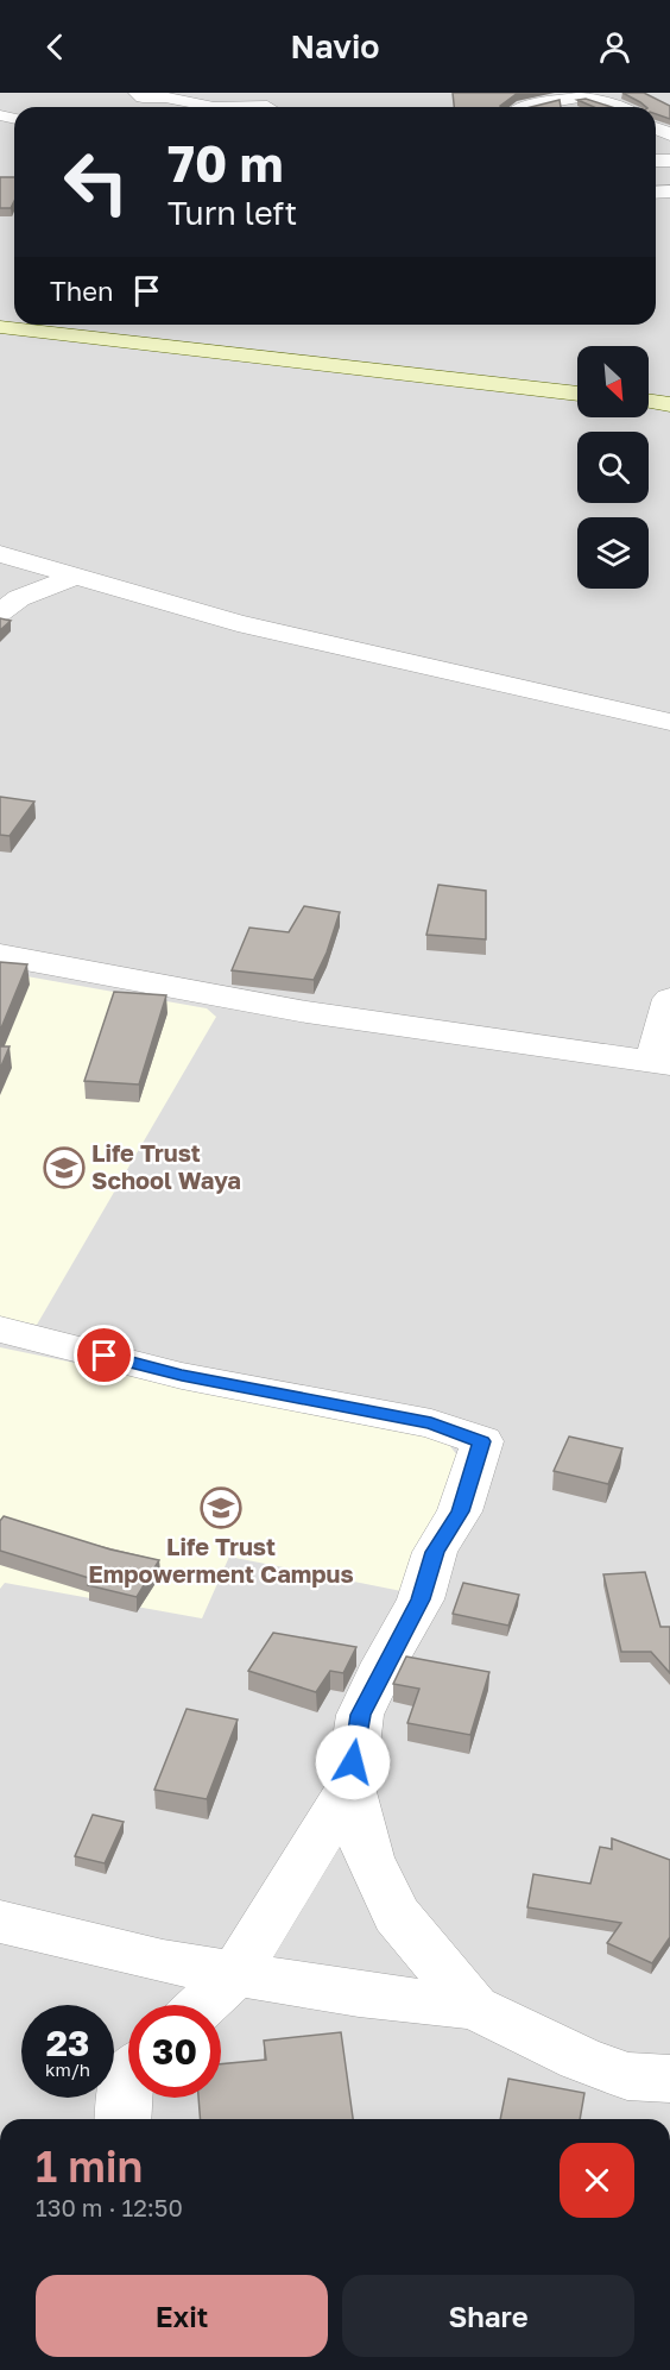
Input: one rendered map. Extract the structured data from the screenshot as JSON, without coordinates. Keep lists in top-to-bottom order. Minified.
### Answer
{"places":{"school or university":["Life Trust School Waya","Life Trust Empowerment Campus"]},"north":"bottom right","page":{"header":"Navio","turn":["70 m","Turn left"],"then":"Then","speed":"23 km/h","limit":"30","heading":["1 min","130 m · 12:50"],"buttons":["Exit","Share"]}}
